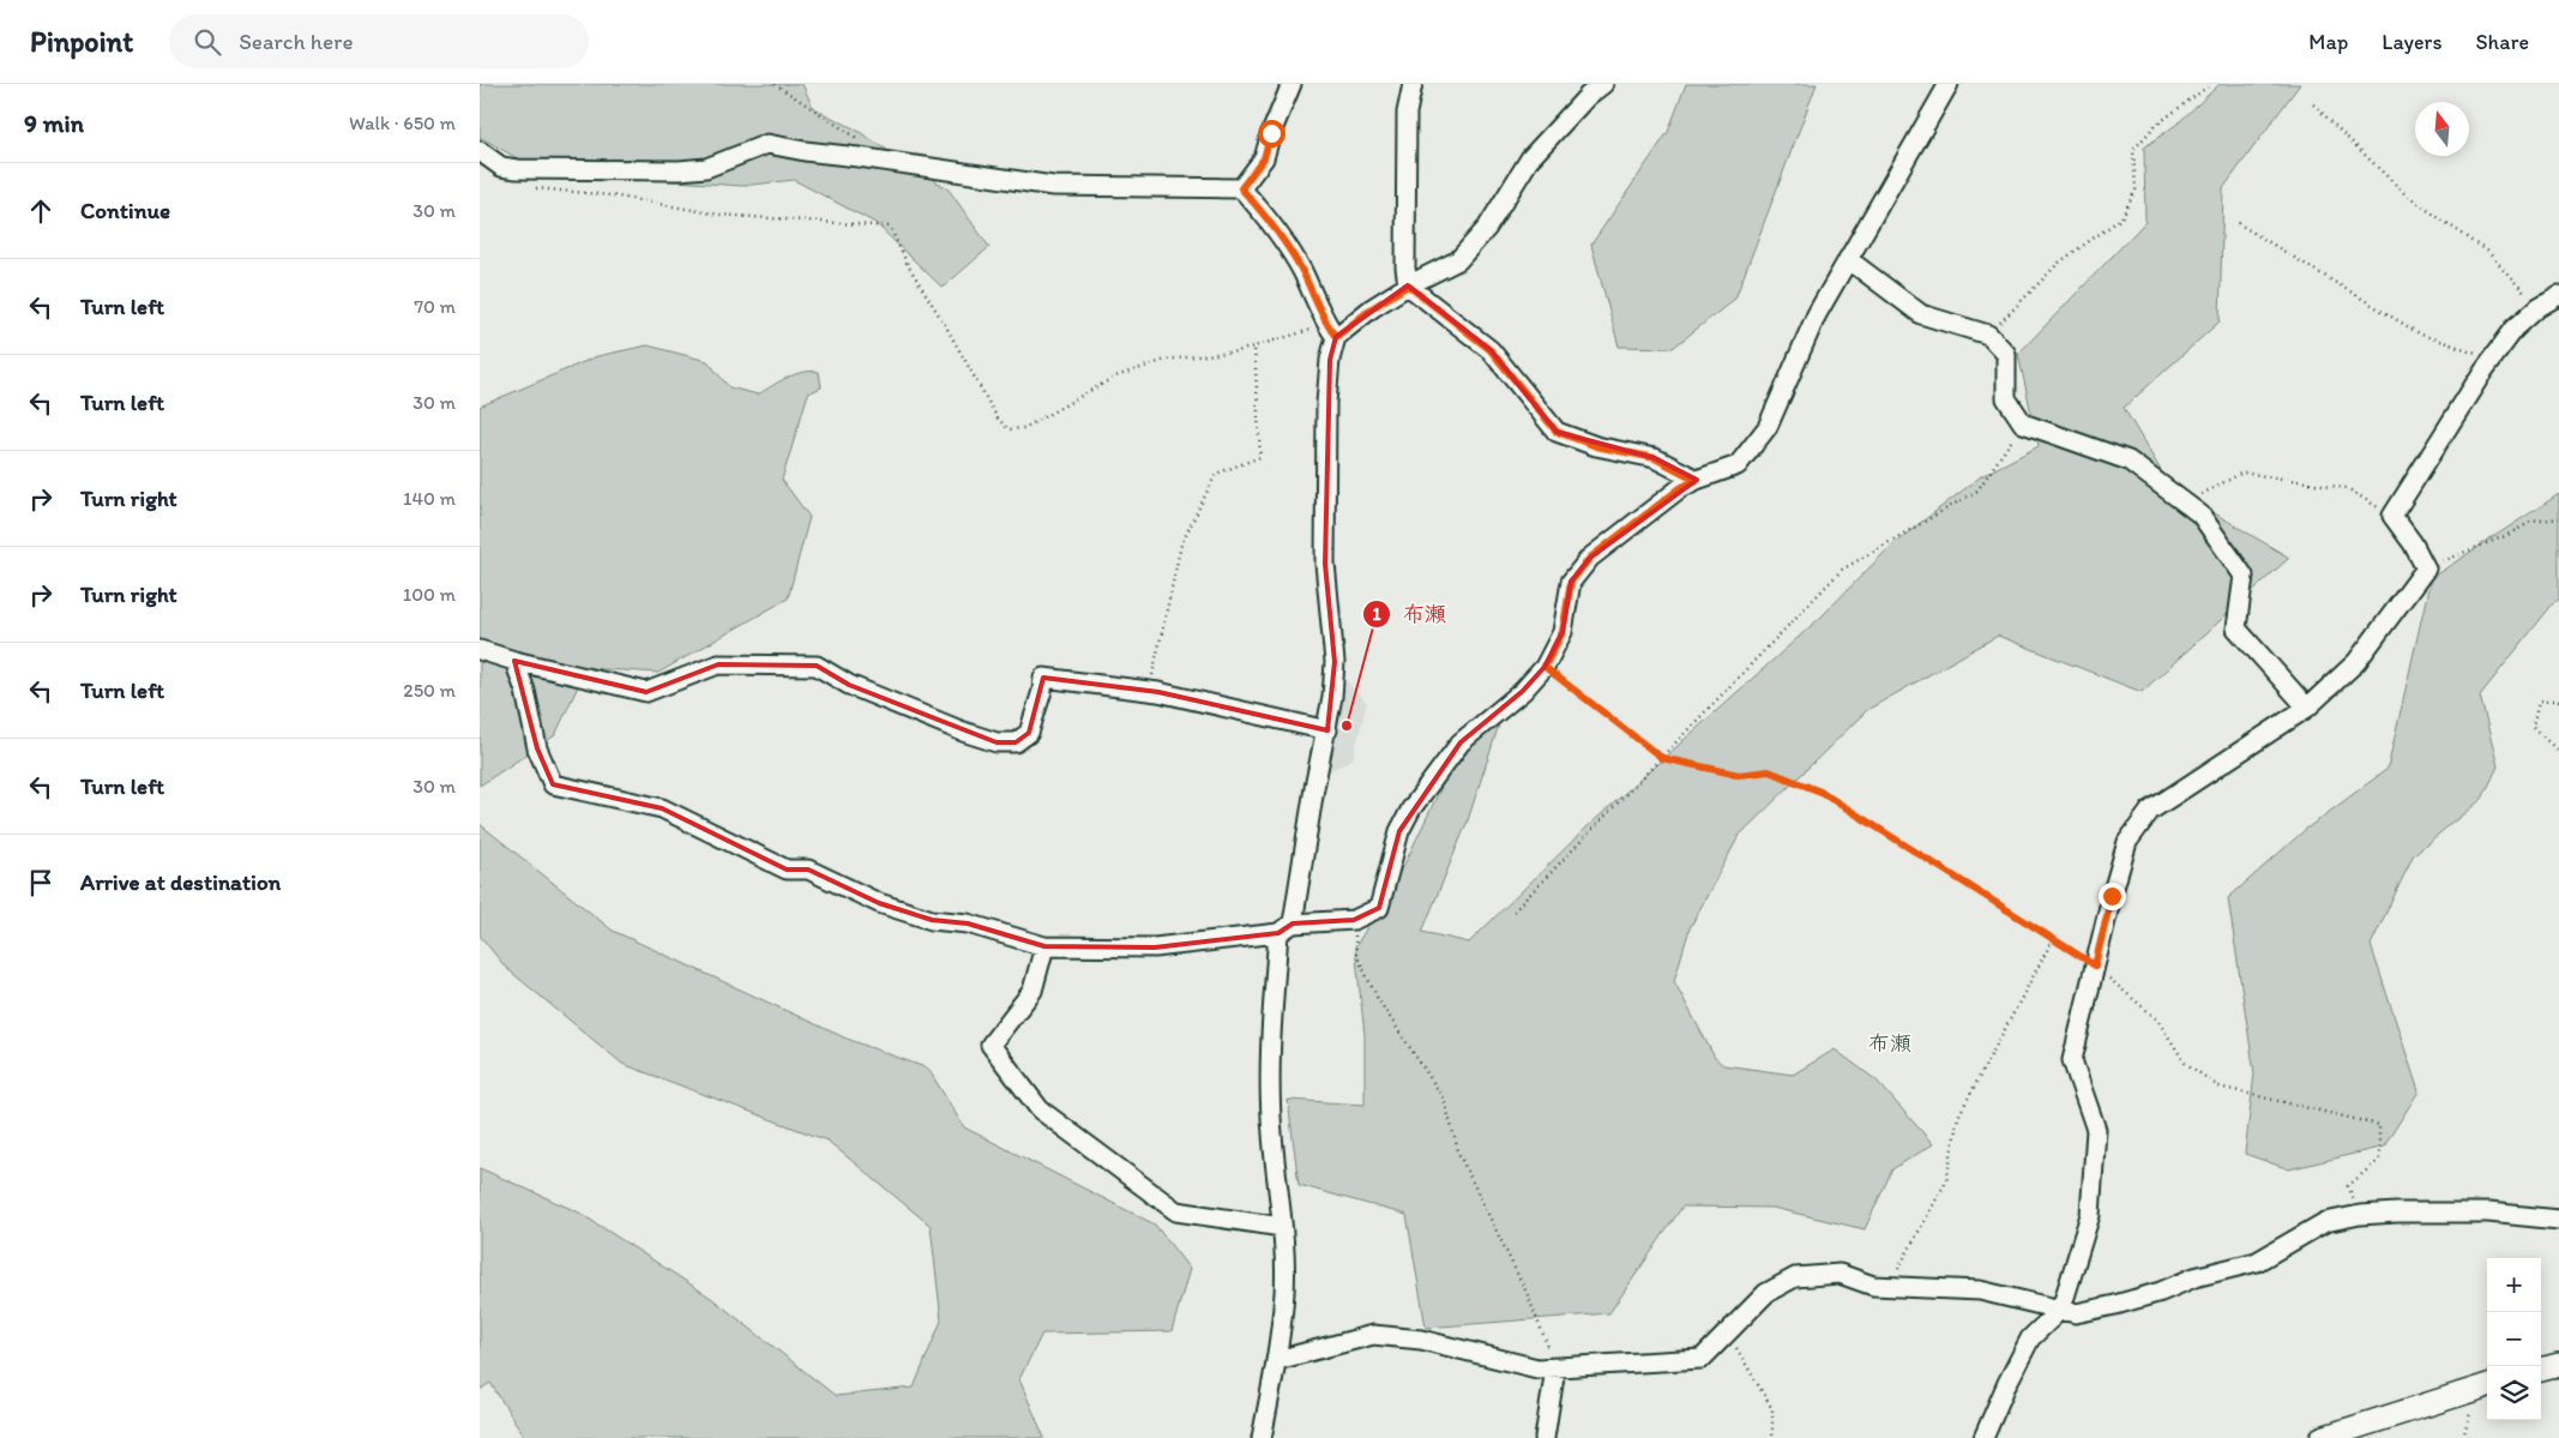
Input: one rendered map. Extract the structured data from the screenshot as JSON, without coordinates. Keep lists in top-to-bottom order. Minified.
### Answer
{"districts":["布瀬"],"places":["布瀬"],"north":"top","page":{"header":"Pinpoint","search":"Search here","nav":["Map","Layers","Share"],"heading":["9 min","Walk · 650 m"],"list":[["Continue","30 m"],["Turn left","70 m"],["Turn left","30 m"],["Turn right","140 m"],["Turn right","100 m"],["Turn left","250 m"],["Turn left","30 m"],"Arrive at destination"],"map_buttons":["+","−"]}}
